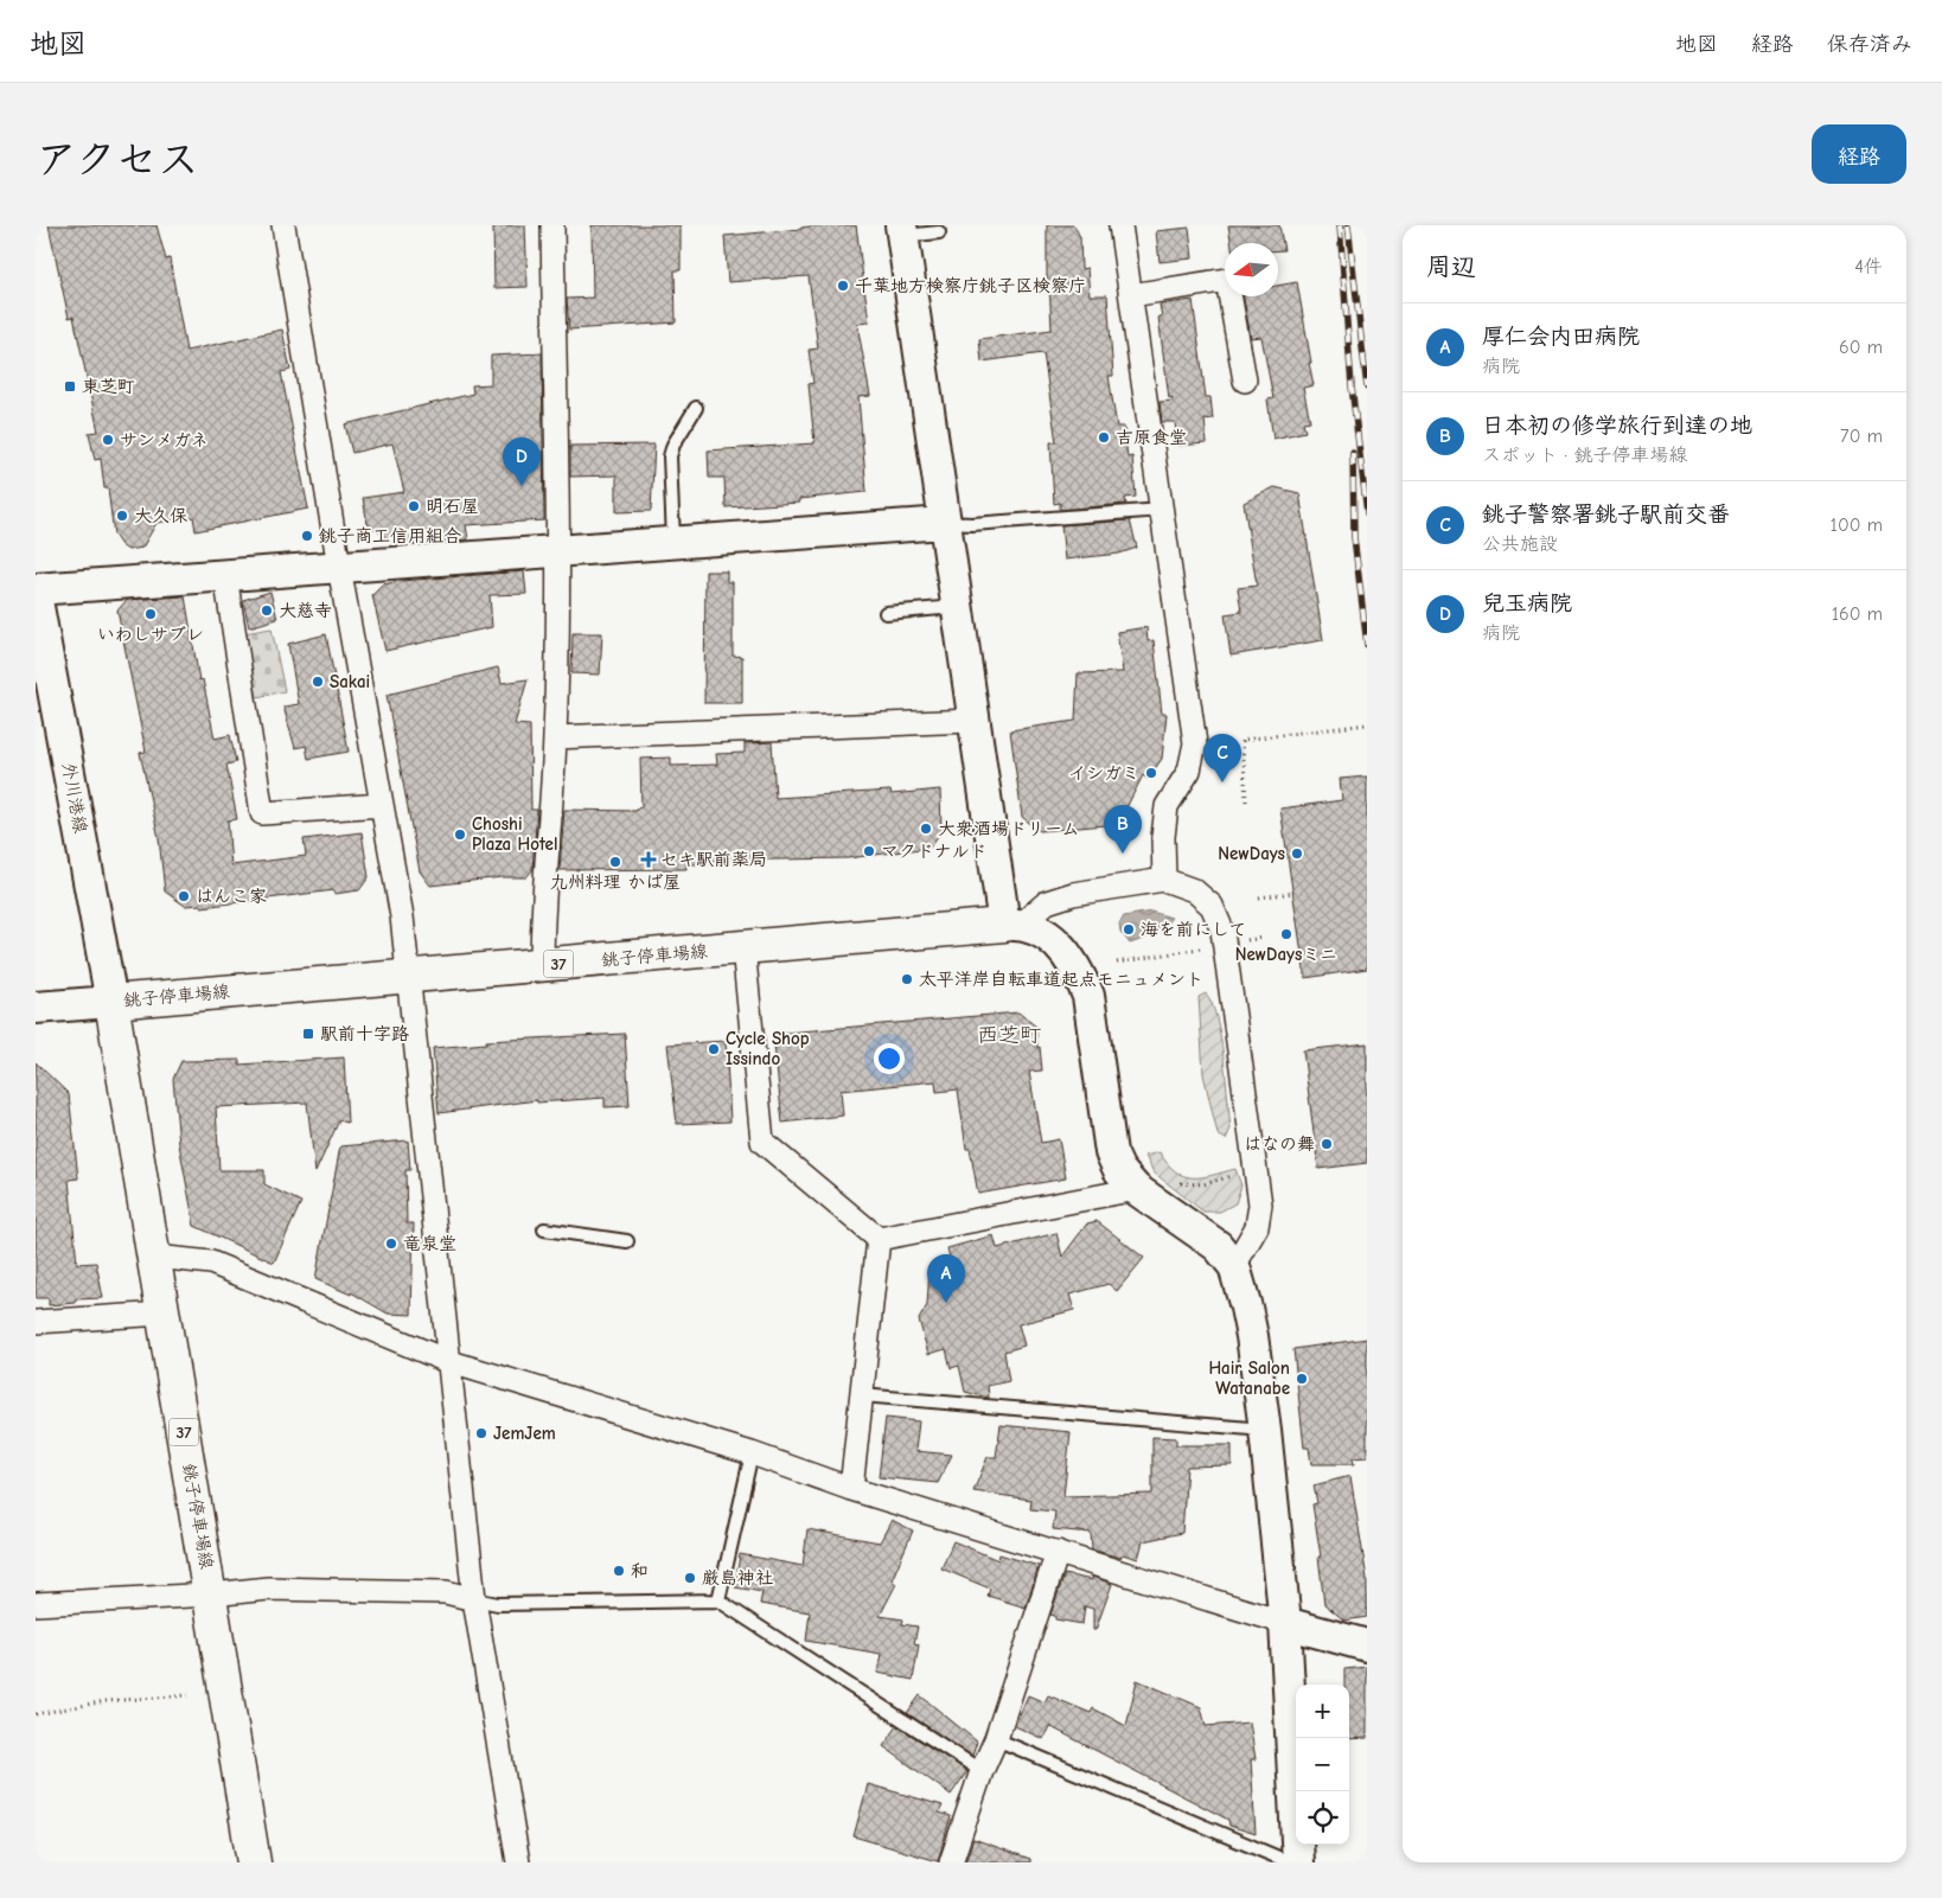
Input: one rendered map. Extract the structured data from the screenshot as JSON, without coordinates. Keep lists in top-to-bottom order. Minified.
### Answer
{"streets":{"main road":["銚子停車場線","37"],"street":["外川港線"]},"crossings":[["外川港線","銚子停車場線"]],"districts":["西芝町"],"places":{"other":["千葉地方検察庁銚子区検察庁","吉原食堂","サンメガネ","明石屋","大久保","銚子商工信用組合","大慈寺","いわしサブレ","Sakai","イシガミ","大衆酒場ドリーム","Choshi Plaza Hotel","マクドナルド","NewDays","九州料理 かば屋","はんこ家","海を前にして","NewDaysミニ","太平洋岸自転車道起点モニュメント","Cycle Shop Issindo","はなの舞","竜泉堂","Hair Salon Watanabe","JemJem","和","厳島神社"],"transit":["東芝町","駅前十字路"],"health":["セキ駅前薬局"]},"north":"left","page":{"header":"地図","nav":["地図","経路","保存済み"],"title":"アクセス","buttons":"経路","heading":["周辺","4件"],"list":[{"mark":"A","name":"厚仁会内田病院","note":"病院","value":"60 m"},{"mark":"B","name":"日本初の修学旅行到達の地","note":"スポット · 銚子停車場線","value":"70 m"},{"mark":"C","name":"銚子警察署銚子駅前交番","note":"公共施設","value":"100 m"},{"mark":"D","name":"兒玉病院","note":"病院","value":"160 m"}],"pins":["D","C","B","A"],"map_buttons":["+","−"]}}
